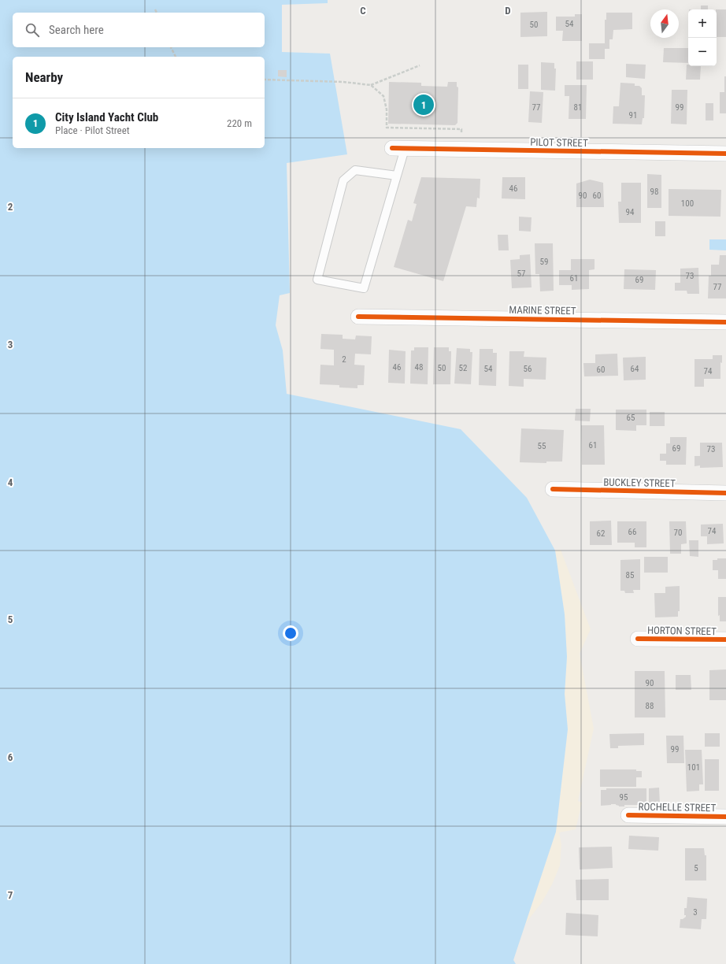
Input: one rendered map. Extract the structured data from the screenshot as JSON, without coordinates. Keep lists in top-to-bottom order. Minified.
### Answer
{"streets":{"street":["PILOT STREET","MARINE STREET","BUCKLEY STREET","HORTON STREET","ROCHELLE STREET"]},"house_numbers":["54","50","77","81","99","91","46","98","90","60","100","94","59","57","73","61","69","77","2","46","48","50","52","54","56","64","60","74","65","61","55","69","73","74","66","70","62","85","90","88","99","101","95","5","3"],"north":"top","page":{"map_buttons":["+","−"],"search":"Search here","heading":"Nearby","pins":"1","list":[{"mark":"1","name":"City Island Yacht Club","note":"Place · Pilot Street","value":"220 m"}]},"grid":{"columns":["C","D"],"rows":["2","3","4","5","6","7"]}}
